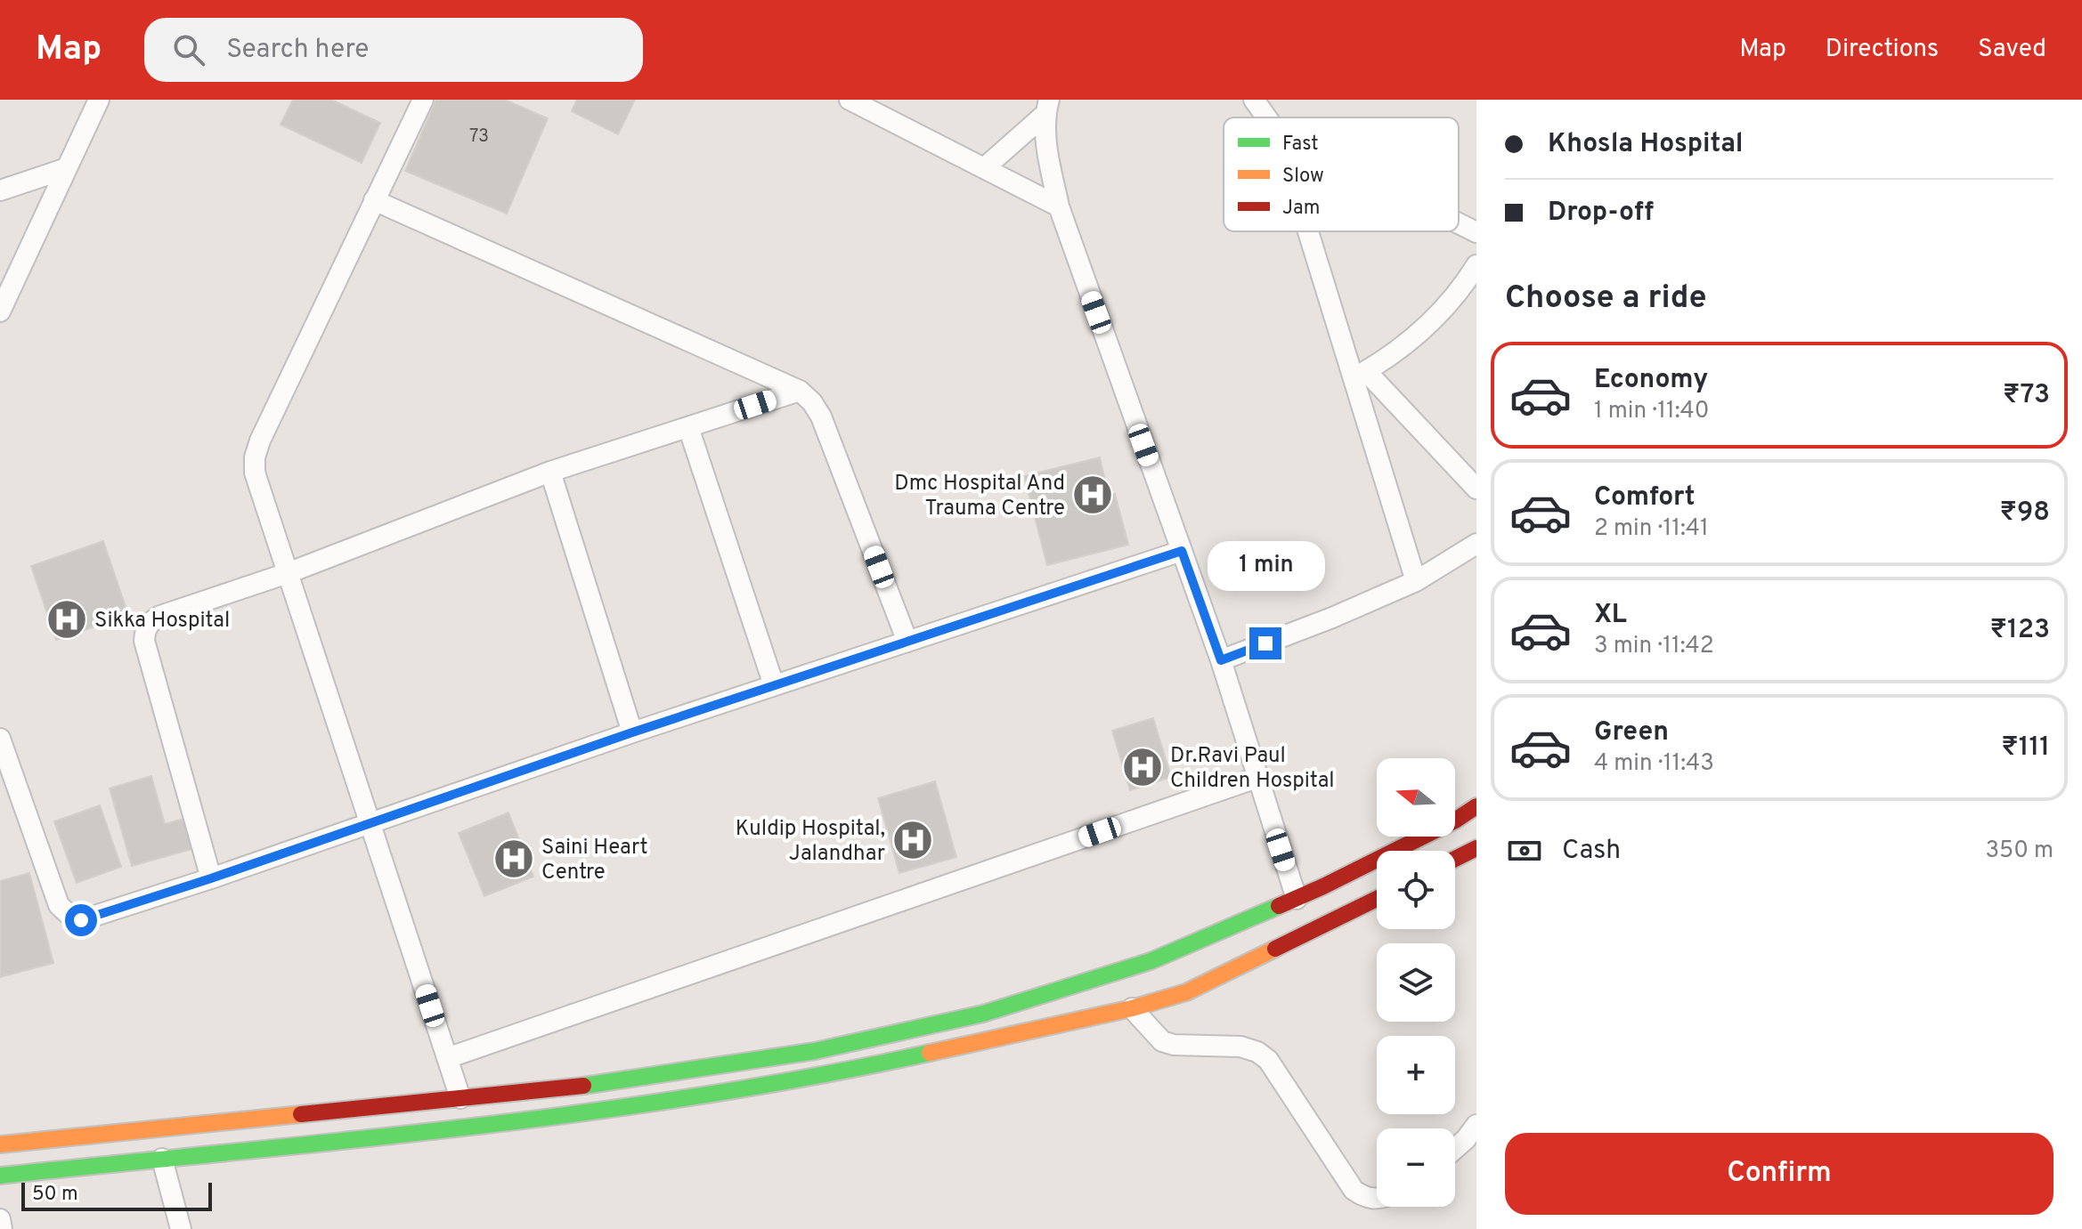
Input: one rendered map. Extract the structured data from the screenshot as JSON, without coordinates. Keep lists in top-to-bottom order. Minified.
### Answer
{"places":{"hospital":["Dmc Hospital And Trauma Centre","Sikka Hospital","Dr.Ravi Paul Children Hospital","Kuldip Hospital, Jalandhar","Saini Heart Centre"]},"house_numbers":["73"],"legend":["Fast","Slow","Jam"],"scale_bar":"50 m","north":"left","page":{"header":"Map","search":"Search here","nav":["Map","Directions","Saved"],"banner":["Khosla Hospital","Drop-off"],"heading":"Choose a ride","list":[{"name":"Economy","note":"1 min · 11:40","value":"₹73"},{"name":"Comfort","note":"2 min · 11:41","value":"₹98"},{"name":"XL","note":"3 min · 11:42","value":"₹123"},{"name":"Green","note":"4 min · 11:43","value":"₹111"}],"bubble":"1 min","map_buttons":["+","−"],"pay":["Cash","350 m"],"buttons":"Confirm","scale":"50 m"}}
